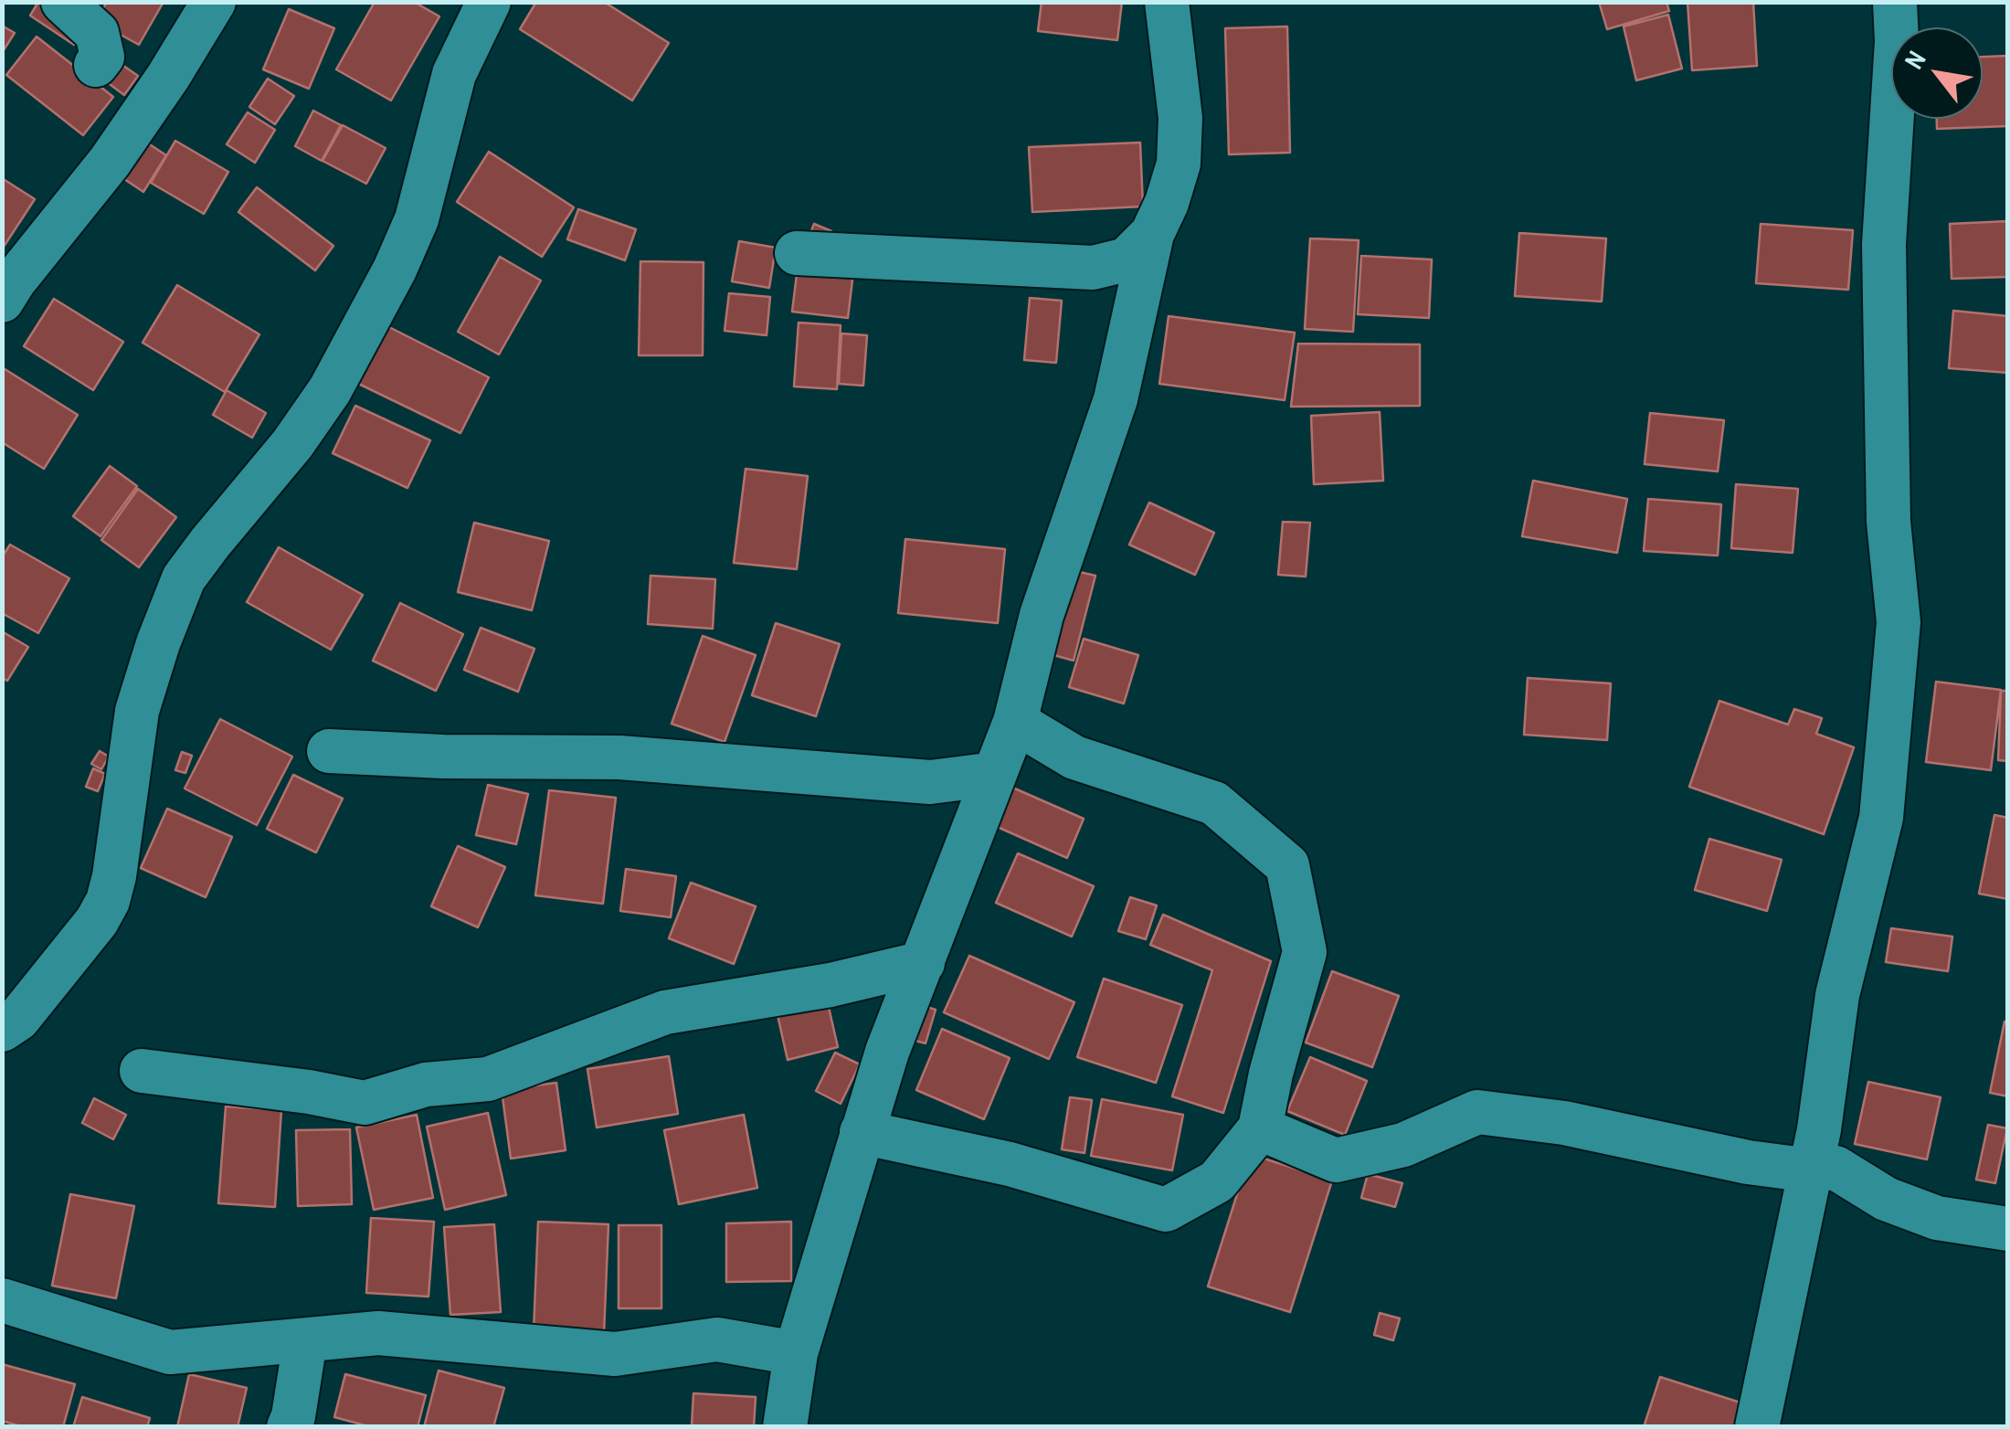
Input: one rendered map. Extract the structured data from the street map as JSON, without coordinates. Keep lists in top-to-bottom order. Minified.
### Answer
{"north":"top left"}
